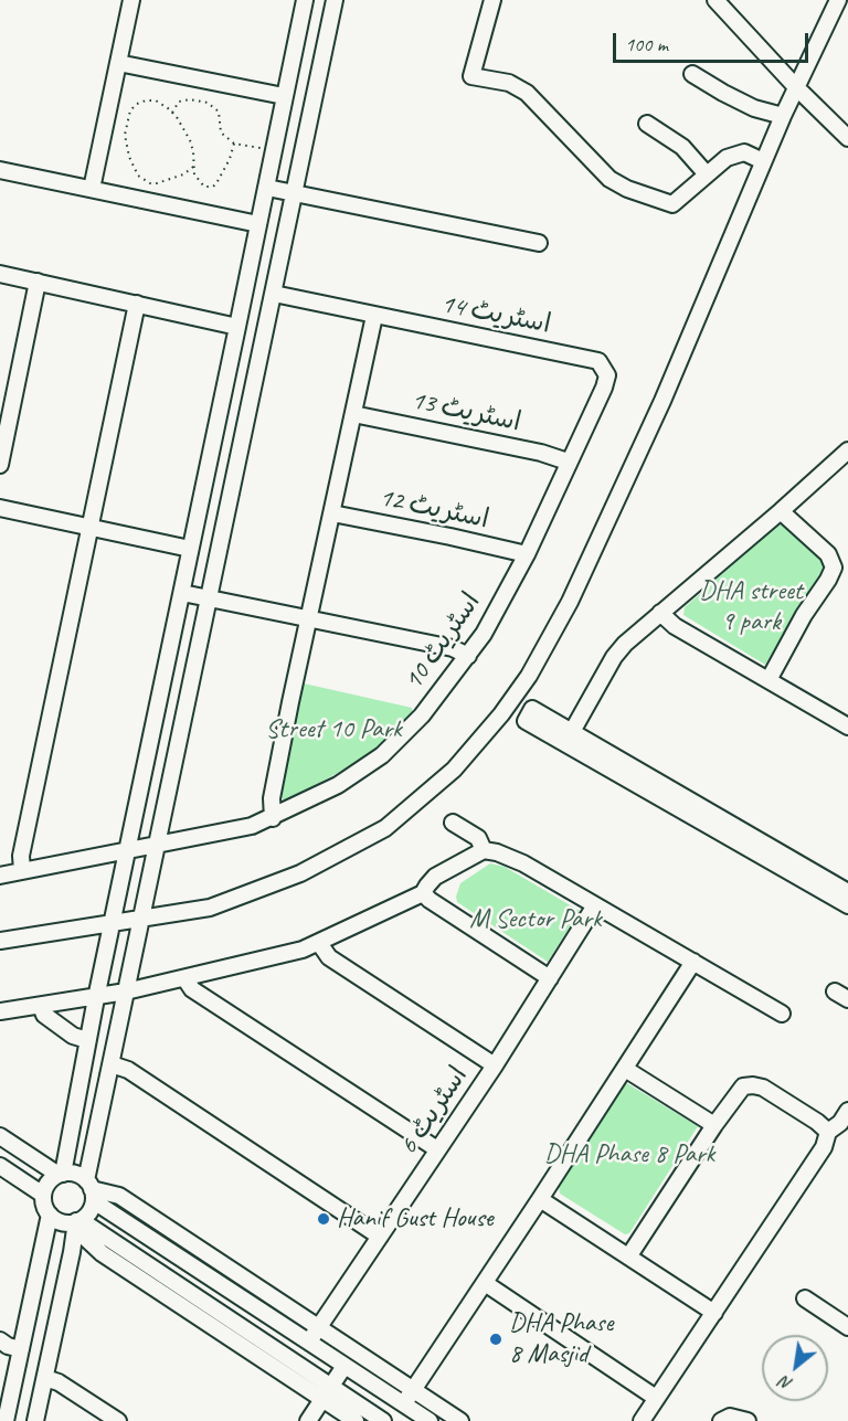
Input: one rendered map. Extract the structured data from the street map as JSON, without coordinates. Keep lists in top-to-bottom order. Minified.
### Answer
{"streets":{"street":["اسٹریٹ 14","اسٹریٹ 13","اسٹریٹ 12","اسٹریٹ 10","اسٹریٹ 6"]},"crossings":[["اسٹریٹ 14","اسٹریٹ 10"],["اسٹریٹ 13","اسٹریٹ 10"],["اسٹریٹ 12","اسٹریٹ 10"]],"parks":["DHA street 9 park","Street 10 Park","M Sector Park","DHA Phase 8 Park"],"places":["Hanif Gust House","DHA Phase 8 Masjid"],"scale_bar":"100 m","north":"bottom left"}
